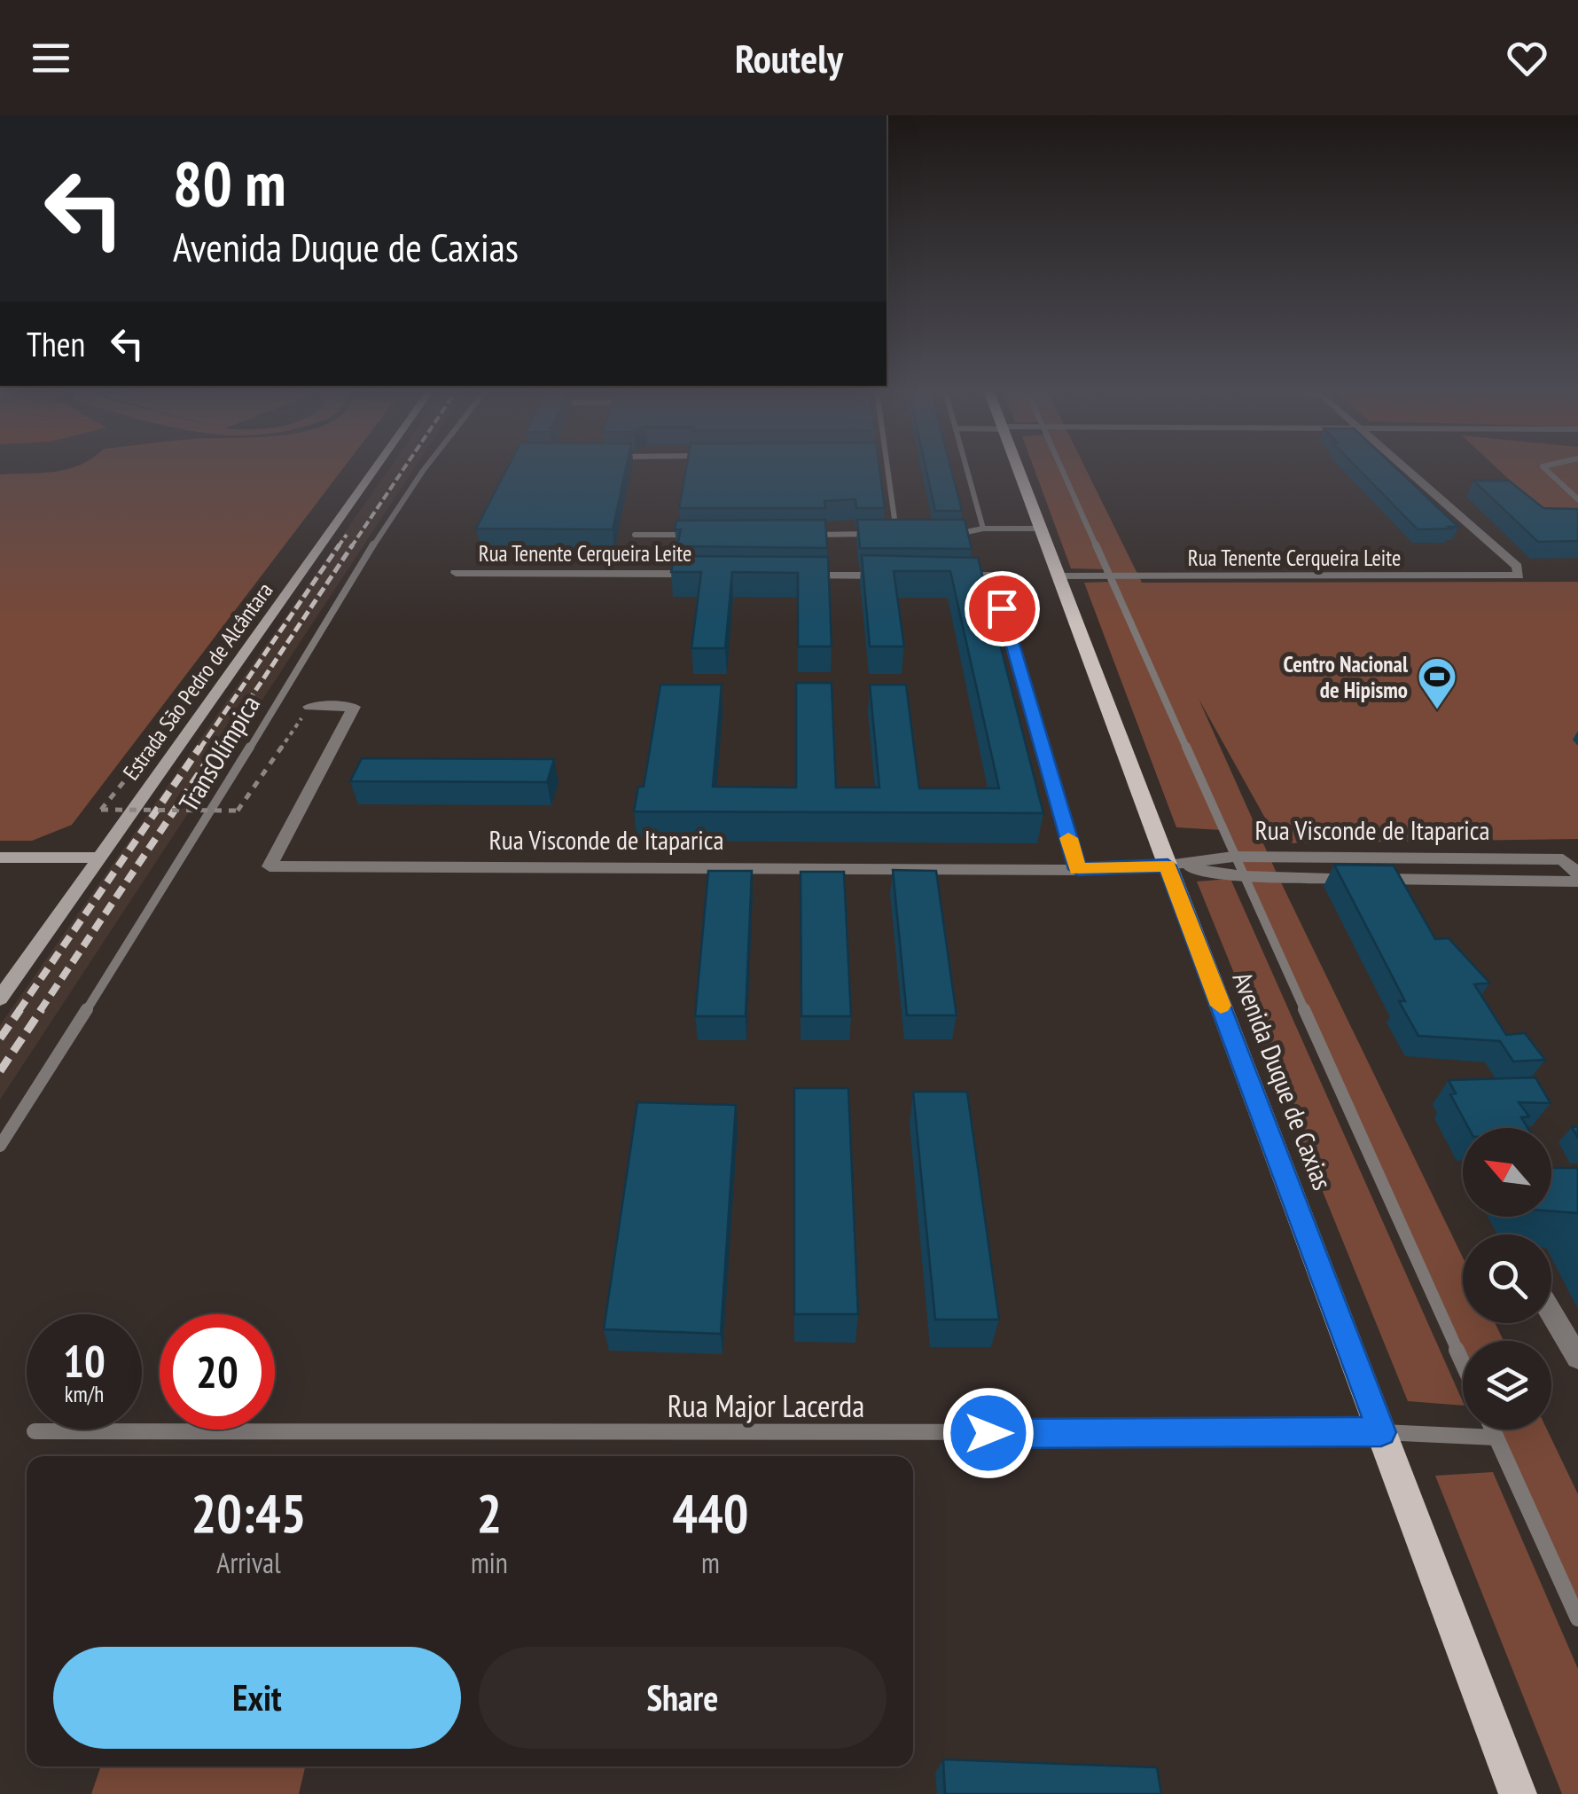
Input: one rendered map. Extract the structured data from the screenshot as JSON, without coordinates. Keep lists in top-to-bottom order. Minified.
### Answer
{"streets":{"main road":["Avenida Duque de Caxias"],"street":["Rua Tenente Cerqueira Leite","Estrada São Pedro de Alcântara","Rua Visconde de Itaparica"],"lane":["TransOlímpica","Rua Major Lacerda"]},"crossings":[["Rua Tenente Cerqueira Leite","Avenida Duque de Caxias"],["Rua Visconde de Itaparica","Avenida Duque de Caxias"],["Avenida Duque de Caxias","Rua Major Lacerda"]],"places":{"sports":["Centro Nacional de Hipismo"]},"north":"top left","page":{"header":"Routely","turn":["80 m","Avenida Duque de Caxias"],"then":"Then","speed":"10 km/h","limit":"20","eta":["20:45","Arrival","2","min","440","m"],"buttons":["Exit","Share"]}}
